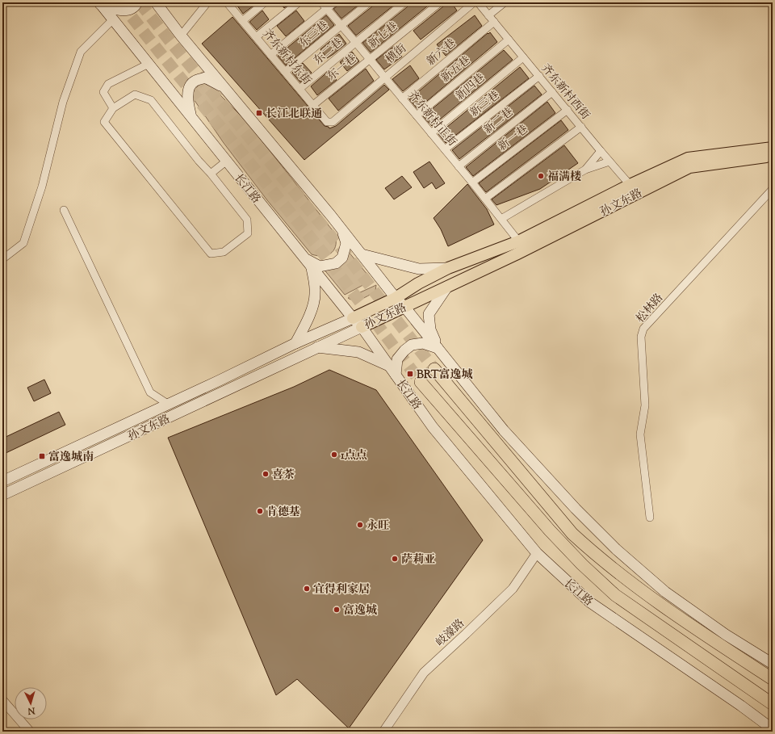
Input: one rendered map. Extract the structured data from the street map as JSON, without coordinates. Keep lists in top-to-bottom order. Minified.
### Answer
{"streets":{"highway":["长江路"],"main road":["孙文东路"],"street":["东三巷","新七巷","东二巷","新六巷","横街","齐东新村东街","东一巷","新五巷","新四巷","齐东新村西街","新三巷","齐东新村正街","新二巷","新一巷","松林路","岐濠路"]},"crossings":[["东三巷","齐东新村东街"],["东三巷","齐东新村正街"],["新七巷","东一巷"],["新七巷","齐东新村正街"],["东二巷","齐东新村东街"],["东二巷","齐东新村正街"],["新六巷","齐东新村西街"],["新六巷","齐东新村正街"],["横街","齐东新村东街"],["横街","齐东新村正街"],["齐东新村东街","东一巷"],["东一巷","齐东新村正街"],["新五巷","齐东新村西街"],["新五巷","齐东新村正街"],["新四巷","齐东新村西街"],["新四巷","齐东新村正街"],["齐东新村西街","新三巷"],["齐东新村西街","新二巷"],["齐东新村西街","新一巷"],["齐东新村西街","孙文东路"],["新三巷","齐东新村正街"],["齐东新村正街","新二巷"],["齐东新村正街","新一巷"],["齐东新村正街","孙文东路"],["长江路","孙文东路"],["长江路","岐濠路"]],"places":{"transit":["长江北联通","BRT富逸城","富逸城南"],"other":["福满楼","1点点","喜茶","肯德基","永旺","萨莉亚","宜得利家居","富逸城"]},"north":"bottom"}
